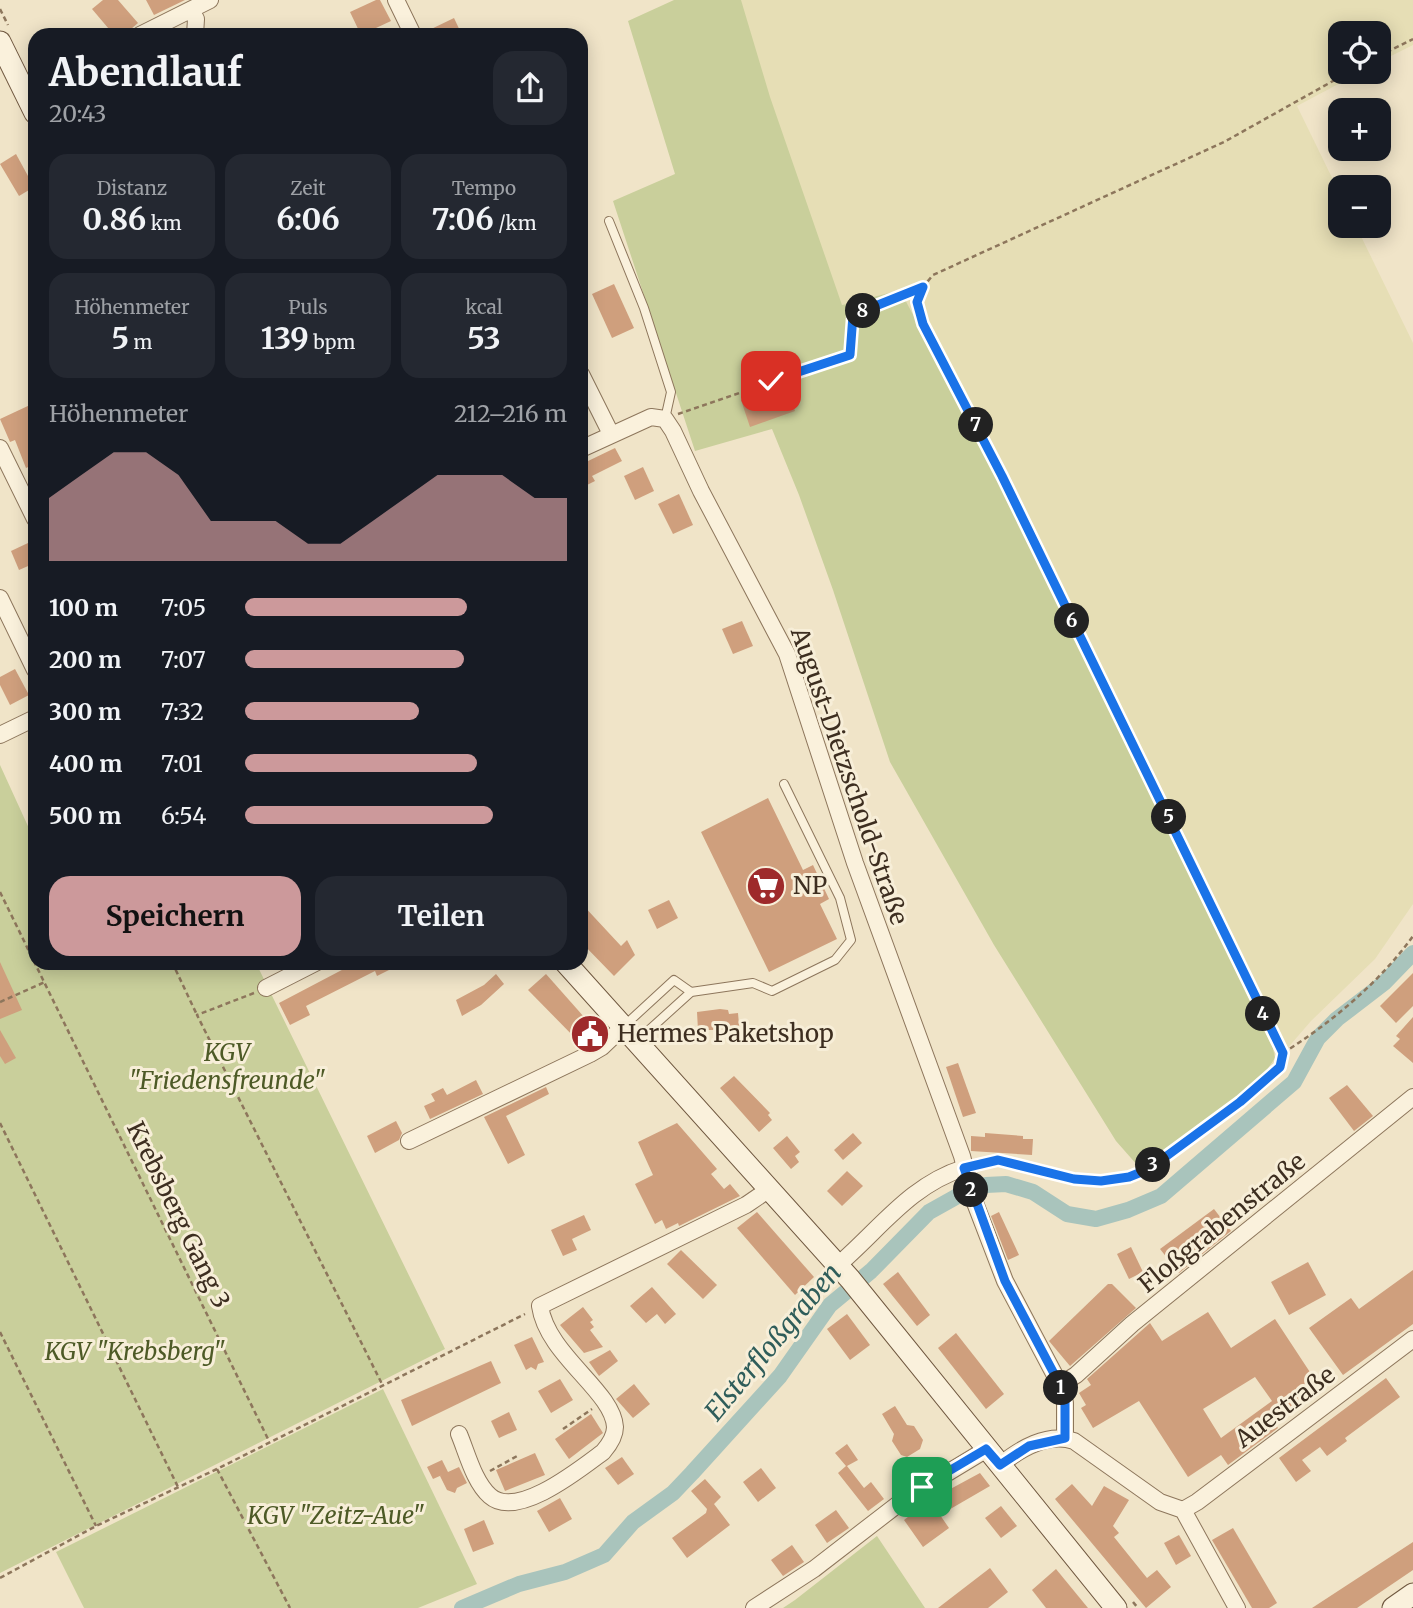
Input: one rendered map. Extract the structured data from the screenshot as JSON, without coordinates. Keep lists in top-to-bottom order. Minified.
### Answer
{"streets":{"street":["August-Dietzschold-Straße","Floßgrabenstraße","Auestraße"],"path":["Krebsberg Gang 3"]},"crossings":[["August-Dietzschold-Straße","Floßgrabenstraße"]],"water":["Elsterfloßgraben"],"parks":["KGV \"Friedensfreunde\"","KGV \"Krebsberg\"","KGV \"Zeitz-Aue\""],"places":{"supermarket":["NP"],"public building":["Hermes Paketshop"]},"page":{"map_buttons":["+","−"],"heading":["Abendlauf","20:43"],"stats":[["Distanz","0.86 km"],["Zeit","6:06"],["Tempo","7:06 /km"],["Höhenmeter","5 m"],["Puls","139 bpm"],["kcal","53"]],"pins":["8","7","6","5","4","3","2","1"],"chart":["Höhenmeter","212–216 m"],"list":[{"name":"100 m","note":"7:05"},{"name":"200 m","note":"7:07"},{"name":"300 m","note":"7:32"},{"name":"400 m","note":"7:01"},{"name":"500 m","note":"6:54"}],"buttons":["Speichern","Teilen"]}}
